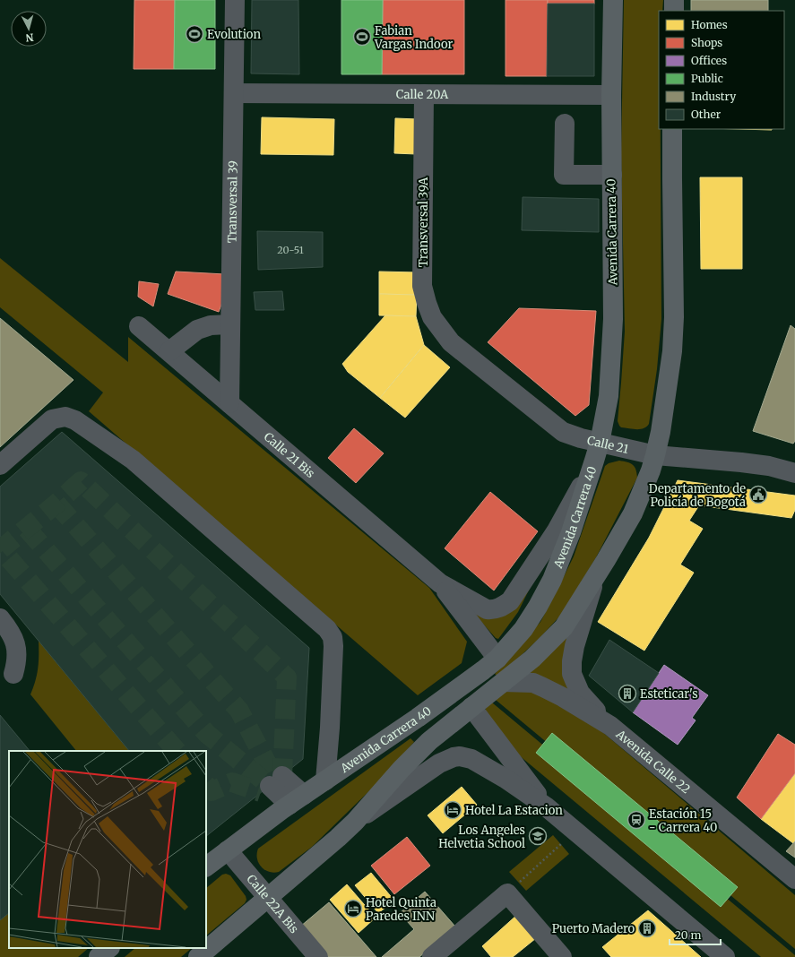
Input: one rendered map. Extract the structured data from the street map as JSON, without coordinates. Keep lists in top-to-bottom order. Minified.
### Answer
{"streets":{"main road":["Avenida Carrera 40"],"street":["Calle 20A","Transversal 39","Transversal 39A","Calle 21","Calle 21 Bis","Avenida Calle 22","Calle 22A Bis"]},"crossings":[["Calle 20A","Transversal 39"],["Calle 20A","Transversal 39A"],["Calle 20A","Avenida Carrera 40"],["Transversal 39","Calle 21 Bis"],["Transversal 39A","Calle 21"],["Avenida Carrera 40","Calle 21"],["Avenida Carrera 40","Calle 21 Bis"],["Avenida Carrera 40","Calle 22A Bis"],["Calle 21","Calle 21 Bis"]],"places":{"sports":["Evolution","Fabian Vargas Indoor"],"public building":["Departamento de Policía de Bogotá"],"building":["Esteticar's","Puerto Madero"],"hotel":["Hotel La Estacion","Hotel Quinta Paredes INN"],"station":["Estación 15 - Carrera 40"],"school or university":["Los Angeles Helvetia School"]},"house_numbers":["20-51"],"legend":["Homes","Shops","Offices","Public","Industry","Other"],"scale_bar":"20 m","north":"bottom"}
